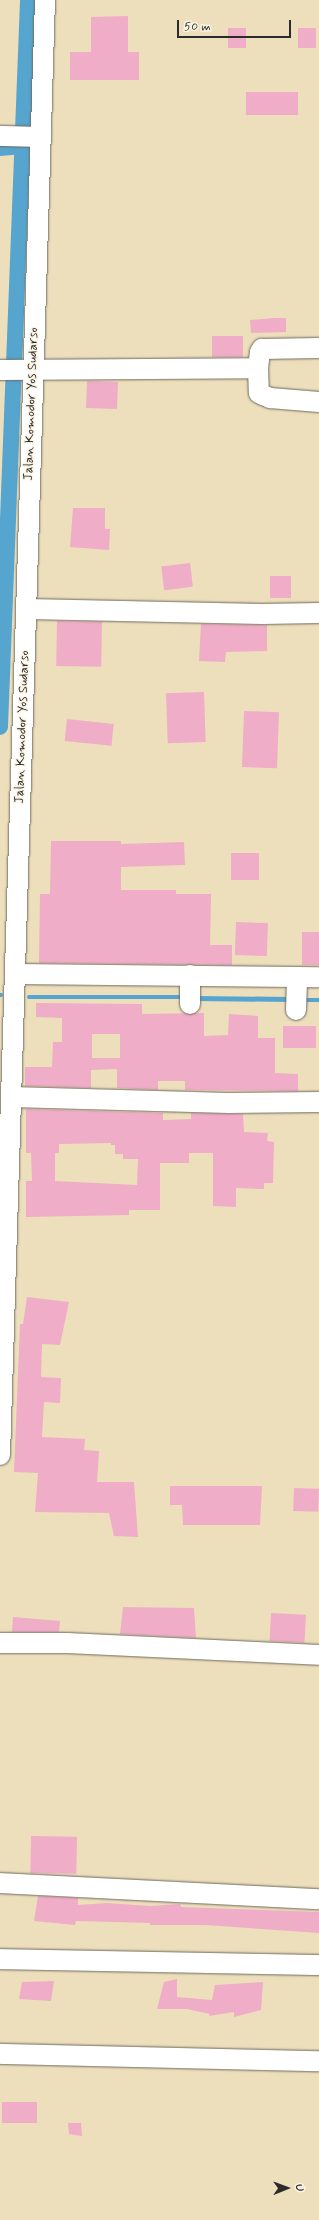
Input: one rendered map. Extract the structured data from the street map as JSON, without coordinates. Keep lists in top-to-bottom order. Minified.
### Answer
{"streets":{"street":["Jalan Komodor Yos Sudarso"]},"scale_bar":"50 m","north":"right"}
